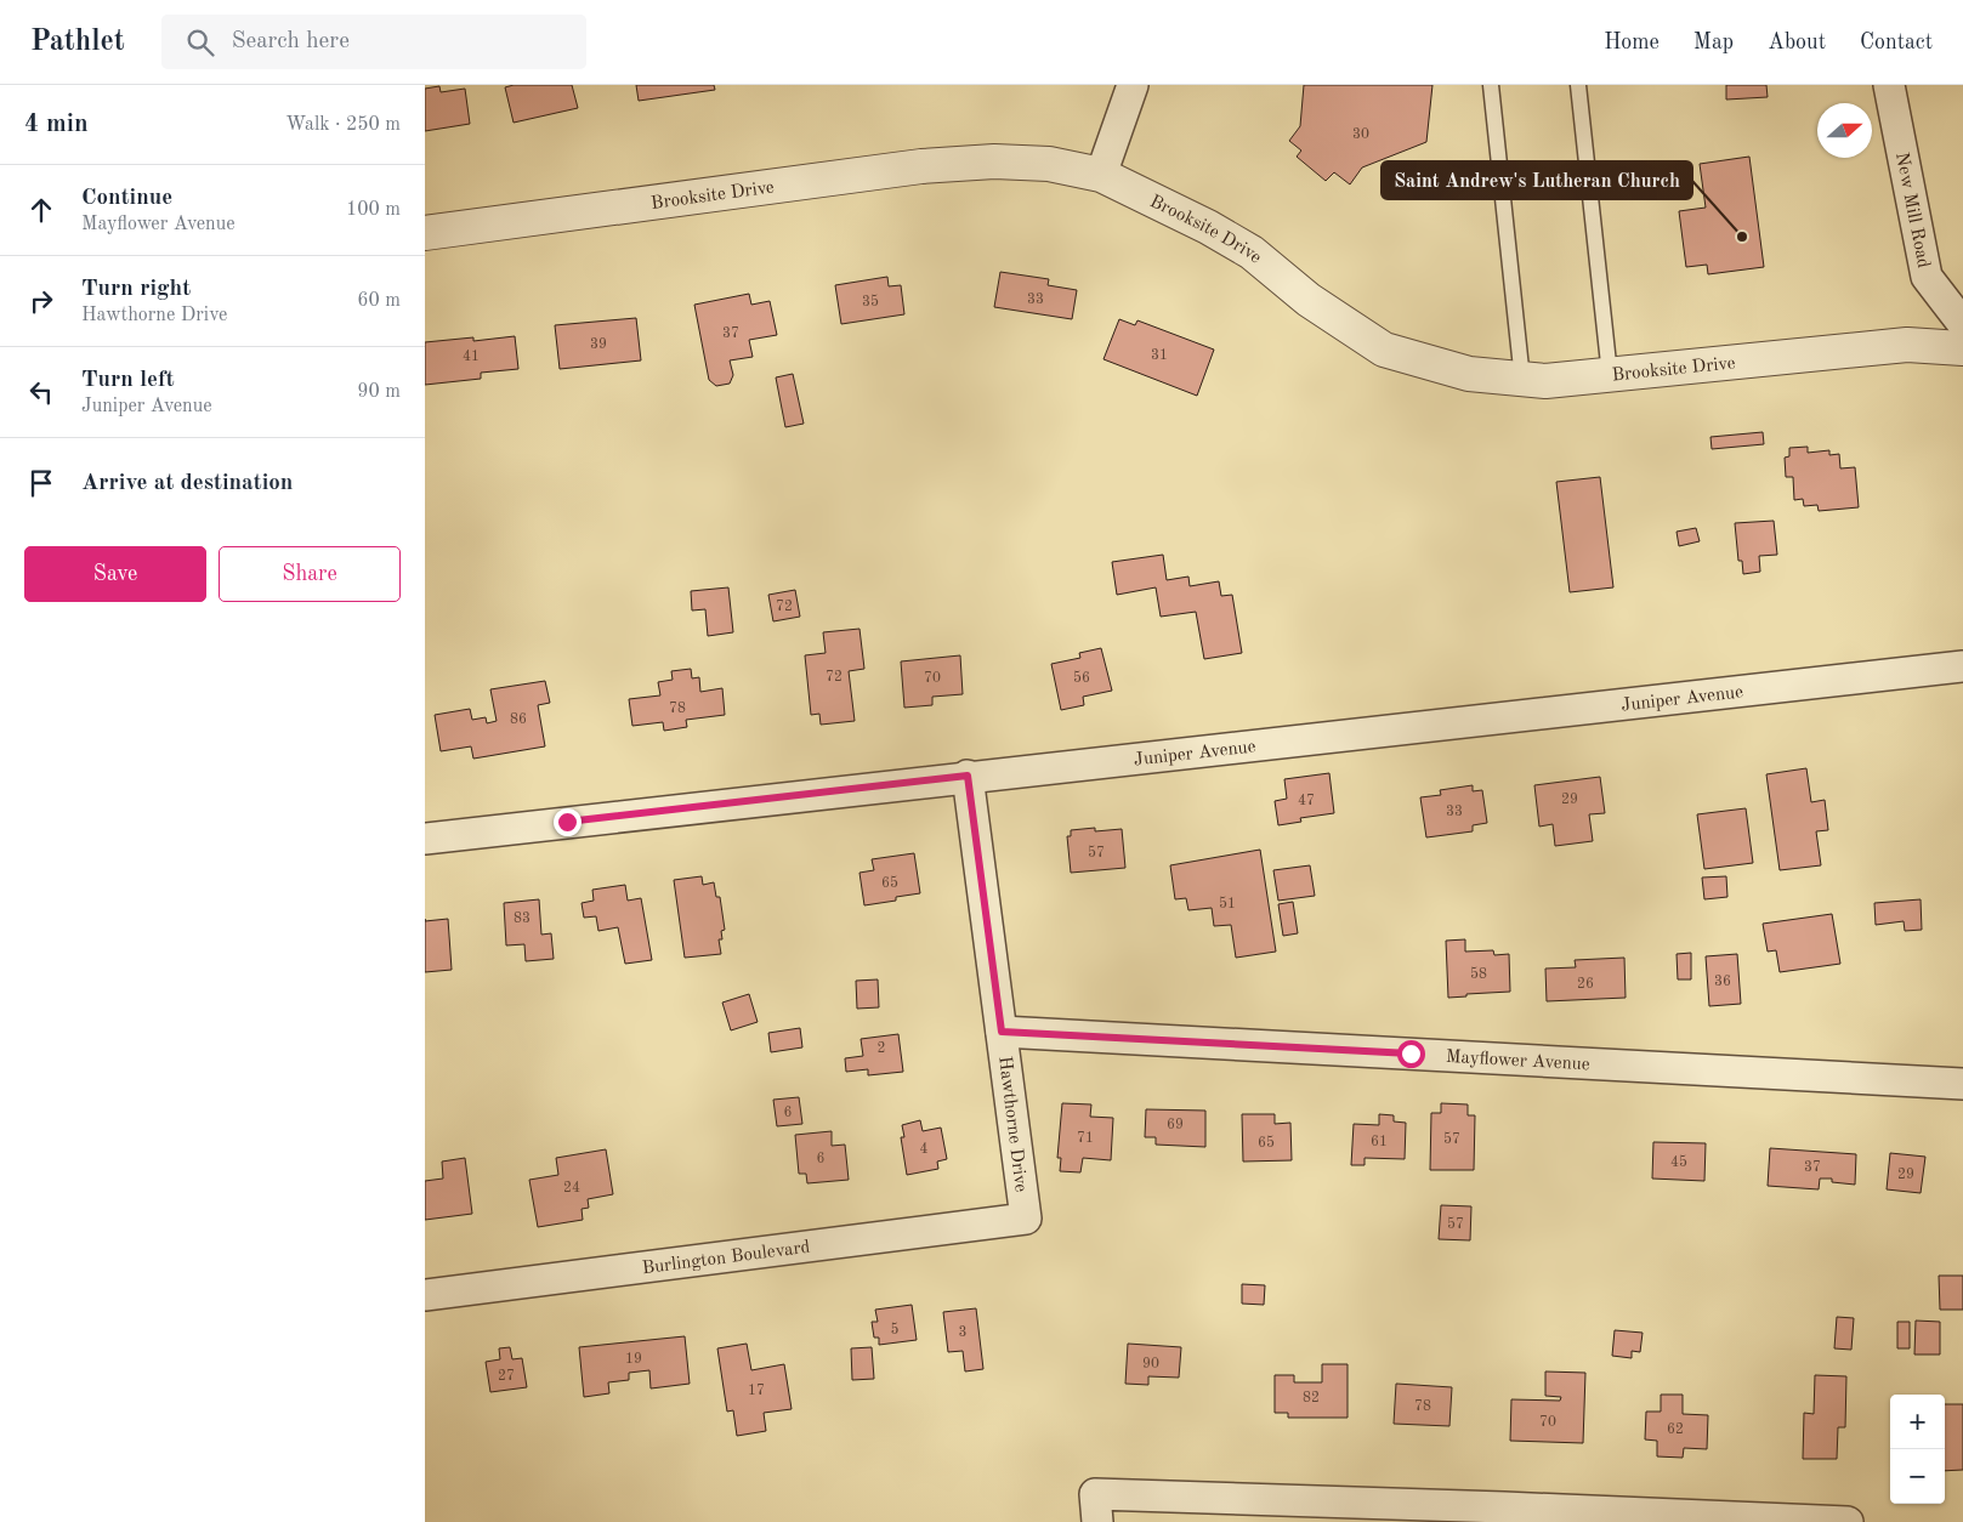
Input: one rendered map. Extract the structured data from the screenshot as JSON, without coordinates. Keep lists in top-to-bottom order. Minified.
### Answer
{"streets":{"street":["Brooksite Drive","New Mill Road","Juniper Avenue","Mayflower Avenue","Hawthorne Drive","Burlington Boulevard"]},"crossings":[["Juniper Avenue","Hawthorne Drive"],["Mayflower Avenue","Hawthorne Drive"],["Hawthorne Drive","Burlington Boulevard"]],"places":["Saint Andrew's Lutheran Church"],"house_numbers":["30","33","35","37","39","31","41","72","72","70","56","78","86","29","47","33","57","65","51","83","58","36","26","2","6","69","71","57","61","65","4","6","45","37","29","24","57","5","3","19","90","27","17","82","78","70","62"],"north":"right","page":{"header":"Pathlet","search":"Search here","nav":["Home","Map","About","Contact"],"heading":["4 min","Walk · 250 m"],"list":[["Continue","Mayflower Avenue","100 m"],["Turn right","Hawthorne Drive","60 m"],["Turn left","Juniper Avenue","90 m"],"Arrive at destination"],"buttons":["Save","Share"],"map_buttons":["+","−"]}}
